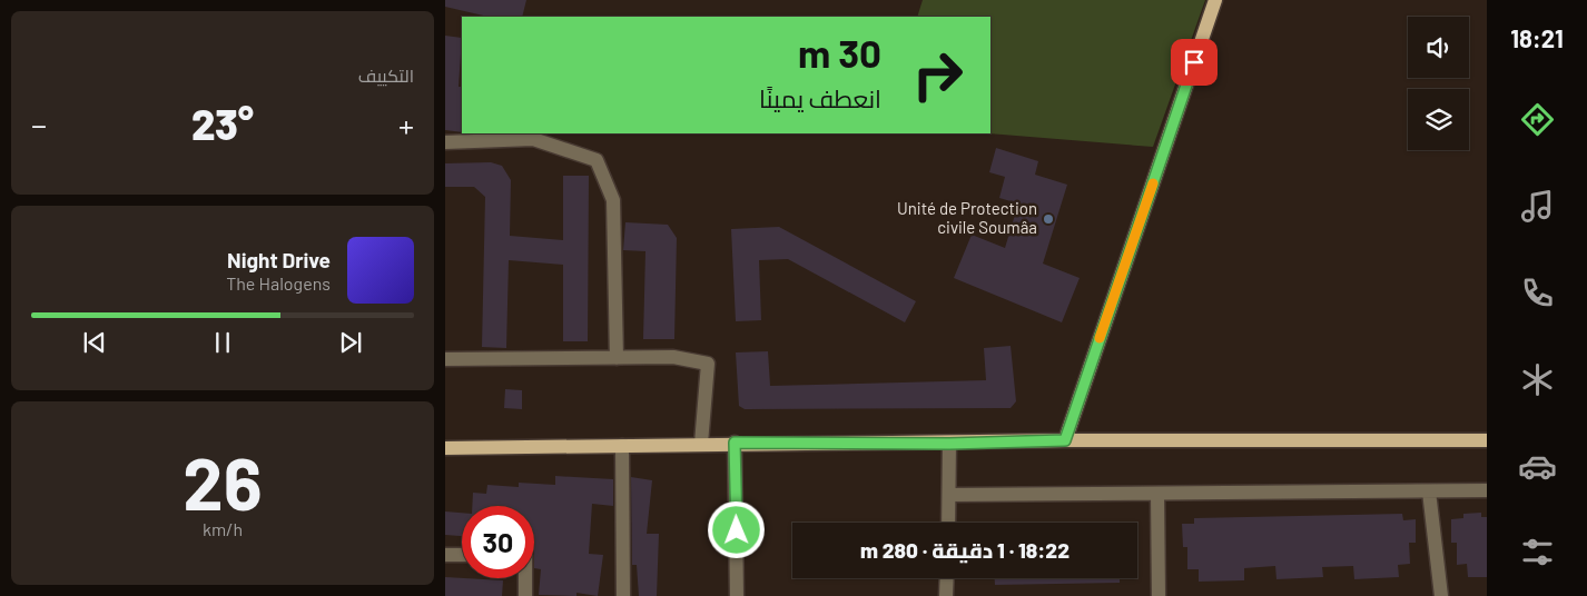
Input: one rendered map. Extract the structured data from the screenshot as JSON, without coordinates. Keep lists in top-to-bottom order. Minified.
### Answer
{"places":["Unité de Protection civile Soumâa"],"page":{"tabs":"18:21","tile":["التكييف",["26","km/h"]],"turn":["30 m","انعطف يمينًا"],"heat":["−","23°","+"],"song":["Night Drive","The Halogens"],"limit":"30","trip":"18:22 · 1 دقيقة · 280 m"}}
